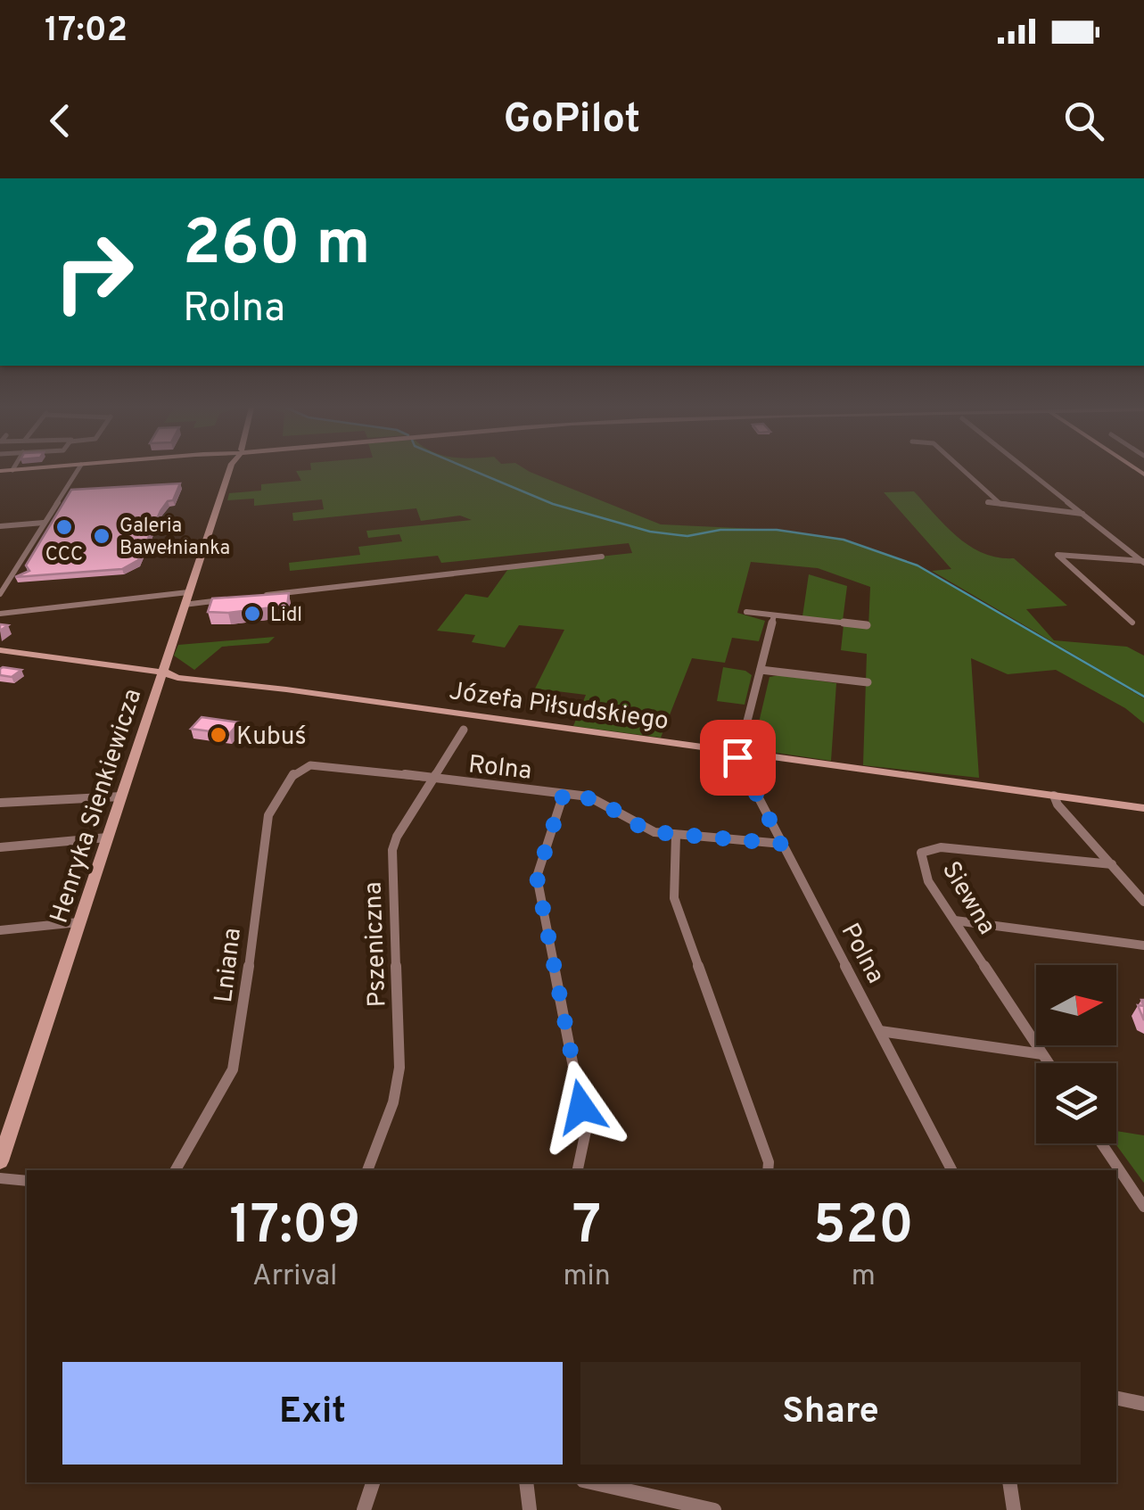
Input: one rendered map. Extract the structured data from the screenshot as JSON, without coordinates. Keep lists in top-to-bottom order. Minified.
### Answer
{"streets":{"main road":["Józefa Piłsudskiego","Henryka Sienkiewicza"],"street":["Rolna","Siewna","Pszeniczna","Polna","Lniana"]},"crossings":[["Józefa Piłsudskiego","Henryka Sienkiewicza"],["Józefa Piłsudskiego","Polna"],["Rolna","Pszeniczna"],["Rolna","Polna"],["Rolna","Lniana"]],"places":["CCC","Galeria Bawełnianka","Lidl","Kubuś"],"north":"right","page":{"status":"17:02","header":"GoPilot","turn":["260 m","Rolna"],"eta":["17:09","Arrival","7","min","520","m"],"buttons":["Exit","Share"]}}
